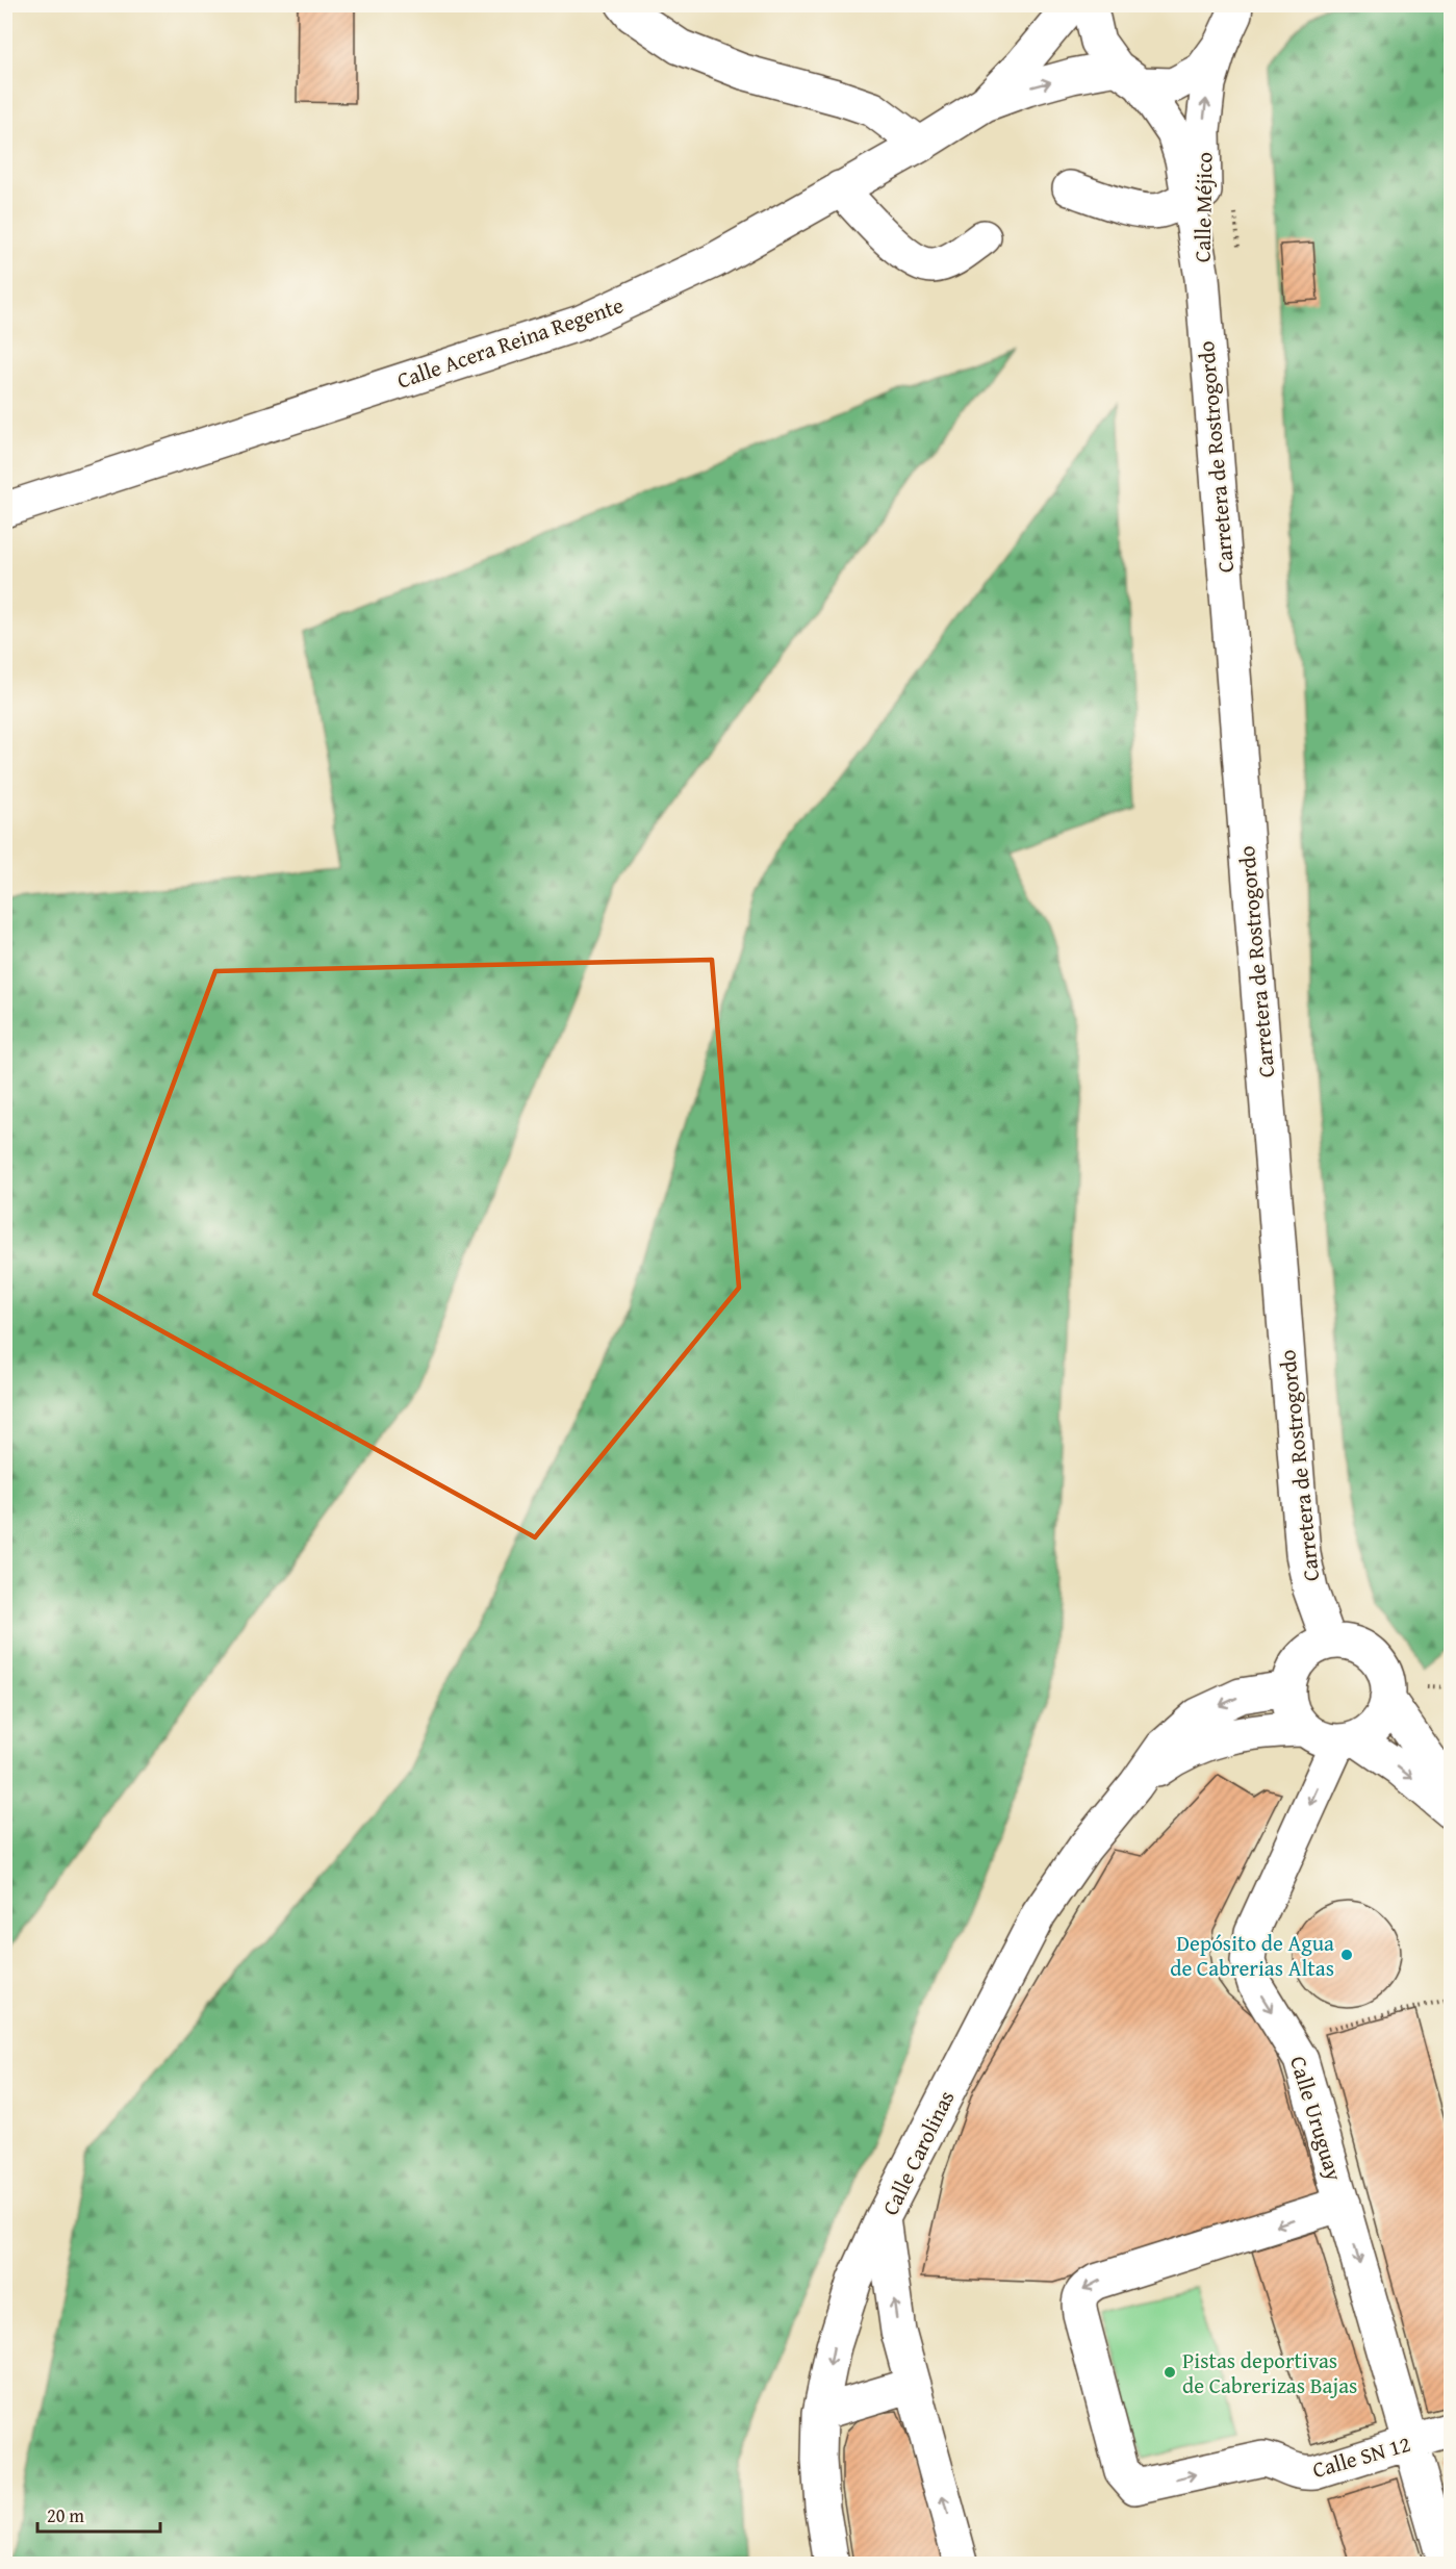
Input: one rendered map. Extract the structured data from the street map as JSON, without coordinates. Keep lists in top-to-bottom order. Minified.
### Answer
{"streets":{"street":["Calle Méjico","Calle Acera Reina Regente","Carretera de Rostrogordo","Calle Uruguay","Calle Carolinas","Calle SN 12"]},"crossings":[["Calle Méjico","Carretera de Rostrogordo"],["Carretera de Rostrogordo","Calle Uruguay"],["Carretera de Rostrogordo","Calle Carolinas"],["Calle Uruguay","Calle Carolinas"],["Calle Uruguay","Calle SN 12"]],"one_way":["Calle Uruguay"],"places":["Depósito de Agua de Cabrerias Altas","Pistas deportivas de Cabrerizas Bajas"],"scale_bar":"20 m"}
